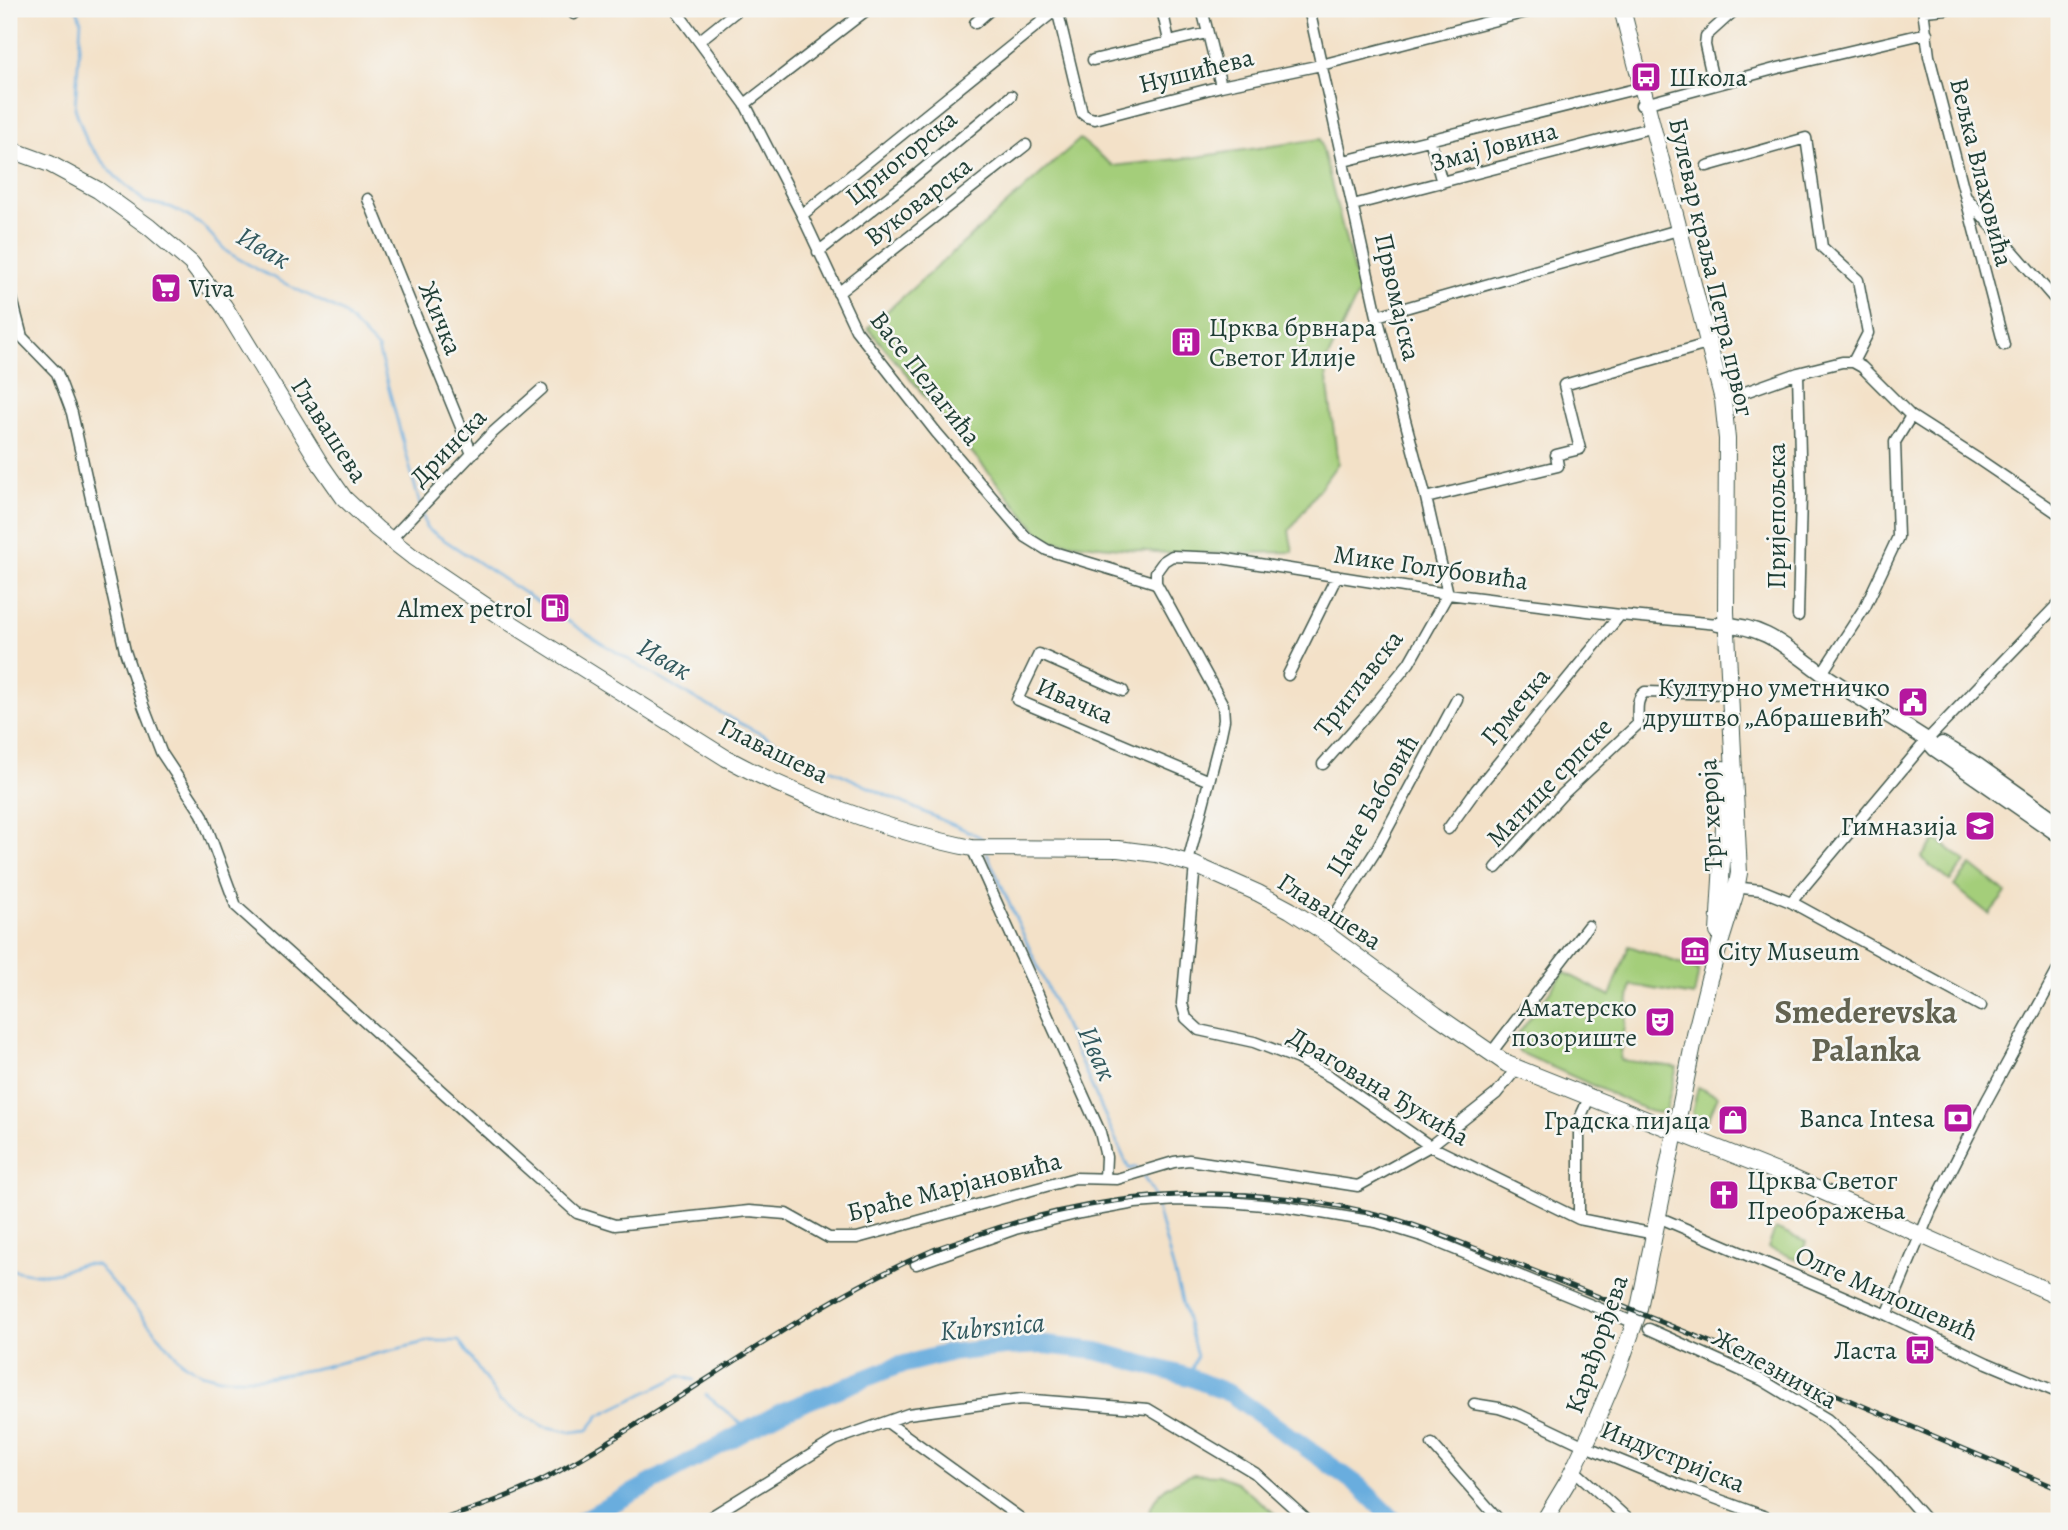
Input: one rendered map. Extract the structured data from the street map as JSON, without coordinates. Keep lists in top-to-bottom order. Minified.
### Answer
{"streets":{"main road":["Булевар краља Петра првог","Главашева","Трг хероја","Карађорђева"],"street":["Нушићева","Змај Јовина","Црногорска","Вељка Влаховића","Вуковарска","Првомајска","Жичка","Васе Пелагића","Дринска","Пријепољска","Мике Голубовића","Триглавска","Ивачка","Грмечка","Матице српске","Цане Бабовић","Драгована Ђукића","Браће Марјановића","Олге Милошевић","Железничка","Индустријска"]},"crossings":[["Нушићева","Првомајска"],["Змај Јовина","Булевар краља Петра првог"],["Змај Јовина","Првомајска"],["Црногорска","Васе Пелагића"],["Вуковарска","Васе Пелагића"],["Булевар краља Петра првог","Мике Голубовића"],["Булевар краља Петра првог","Трг хероја"],["Првомајска","Мике Голубовића"],["Првомајска","Триглавска"],["Жичка","Дринска"],["Васе Пелагића","Мике Голубовића"],["Главашева","Дринска"],["Главашева","Цане Бабовић"],["Главашева","Трг хероја"],["Главашева","Драгована Ђукића"],["Главашева","Браће Марјановића"],["Главашева","Карађорђева"],["Мике Голубовића","Триглавска"],["Мике Голубовића","Грмечка"],["Мике Голубовића","Трг хероја"],["Матице српске","Трг хероја"],["Трг хероја","Карађорђева"],["Драгована Ђукића","Браће Марјановића"],["Драгована Ђукића","Карађорђева"],["Олге Милошевић","Карађорђева"],["Карађорђева","Железничка"],["Карађорђева","Индустријска"]],"districts":["Smederevska Palanka"],"water":["Ивак","Kubrsnica"],"places":{"bus stop":["Школа","Ласта"],"supermarket":["Viva"],"building":["Црква брвнара Светог Илије"],"fuel station":["Almex petrol"],"public building":["Културно уметничко друштво „Абрашевић”"],"school or university":["Гимназија"],"museum":["City Museum"],"theatre":["Аматерско позориште"],"bank":["Banca Intesa"],"shop":["Градска пијаца"],"church":["Црква Светог Преображења"]}}
